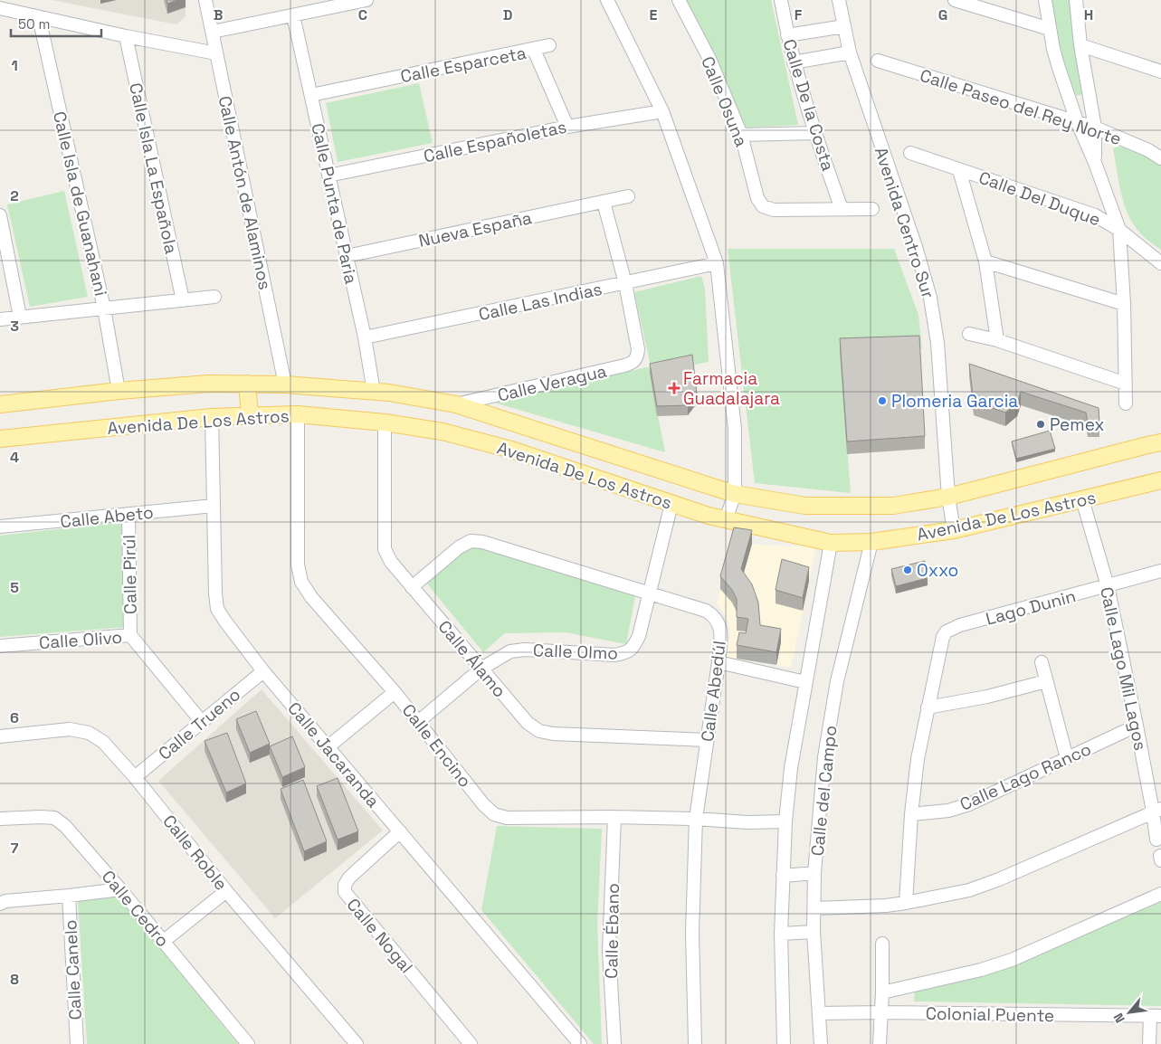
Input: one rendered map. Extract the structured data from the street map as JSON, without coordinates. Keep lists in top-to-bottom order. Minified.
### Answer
{"streets":{"main road":["Avenida De Los Astros"],"street":["Calle Esparceta","Calle Osuna","Calle De la Costa","Calle Paseo del Rey Norte","Calle Españoletas","Calle Isla La Española","Calle Antón de Alaminos","Calle Del Duque","Calle Isla de Guanahani","Calle Punta de Paria","Avenida Centro Sur","Nueva España","Calle Las Indias","Calle Veragua","Calle Abeto","Calle Pirúl","Lago Dunin","Calle Olivo","Calle Olmo","Calle Álamo","Calle Lago Mil Lagos","Calle Abedúl","Calle Trueno","Calle Encino","Calle Jacaranda","Calle Lago Ranco","Calle del Campo","Calle Roble","Calle Cedro","Calle Ébano","Calle Nogal","Calle Canelo","Colonial Puente"]},"crossings":[["Calle Esparceta","Calle Españoletas"],["Calle Esparceta","Calle Punta de Paria"],["Calle Osuna","Calle De la Costa"],["Calle Españoletas","Calle Punta de Paria"],["Calle Antón de Alaminos","Avenida De Los Astros"],["Calle Isla de Guanahani","Avenida De Los Astros"],["Calle Punta de Paria","Nueva España"],["Calle Punta de Paria","Calle Las Indias"],["Calle Punta de Paria","Avenida De Los Astros"],["Avenida Centro Sur","Avenida De Los Astros"],["Calle Las Indias","Calle Veragua"],["Calle Veragua","Avenida De Los Astros"],["Avenida De Los Astros","Calle Olmo"],["Avenida De Los Astros","Calle Álamo"],["Avenida De Los Astros","Calle Lago Mil Lagos"],["Avenida De Los Astros","Calle Encino"],["Avenida De Los Astros","Calle Jacaranda"],["Avenida De Los Astros","Calle del Campo"],["Calle Abeto","Calle Pirúl"],["Calle Abeto","Calle Jacaranda"],["Calle Pirúl","Calle Olivo"],["Lago Dunin","Calle Lago Mil Lagos"],["Calle Olivo","Calle Trueno"],["Calle Olmo","Calle Álamo"],["Calle Olmo","Calle Abedúl"],["Calle Olmo","Calle Encino"],["Calle Álamo","Calle Abedúl"],["Calle Lago Mil Lagos","Calle Lago Ranco"],["Calle Abedúl","Calle Encino"],["Calle Trueno","Calle Jacaranda"],["Calle Trueno","Calle Roble"],["Calle Encino","Calle del Campo"],["Calle Encino","Calle Ébano"],["Calle Jacaranda","Calle Nogal"],["Calle del Campo","Colonial Puente"]],"places":{"health":["Farmacia Guadalajara"],"other":["Plomeria Garcia","Pemex","Oxxo"]},"scale_bar":"50 m","north":"bottom left","grid":{"columns":["B","C","D","E","F","G","H"],"rows":["1","2","3","4","5","6","7","8"]}}
